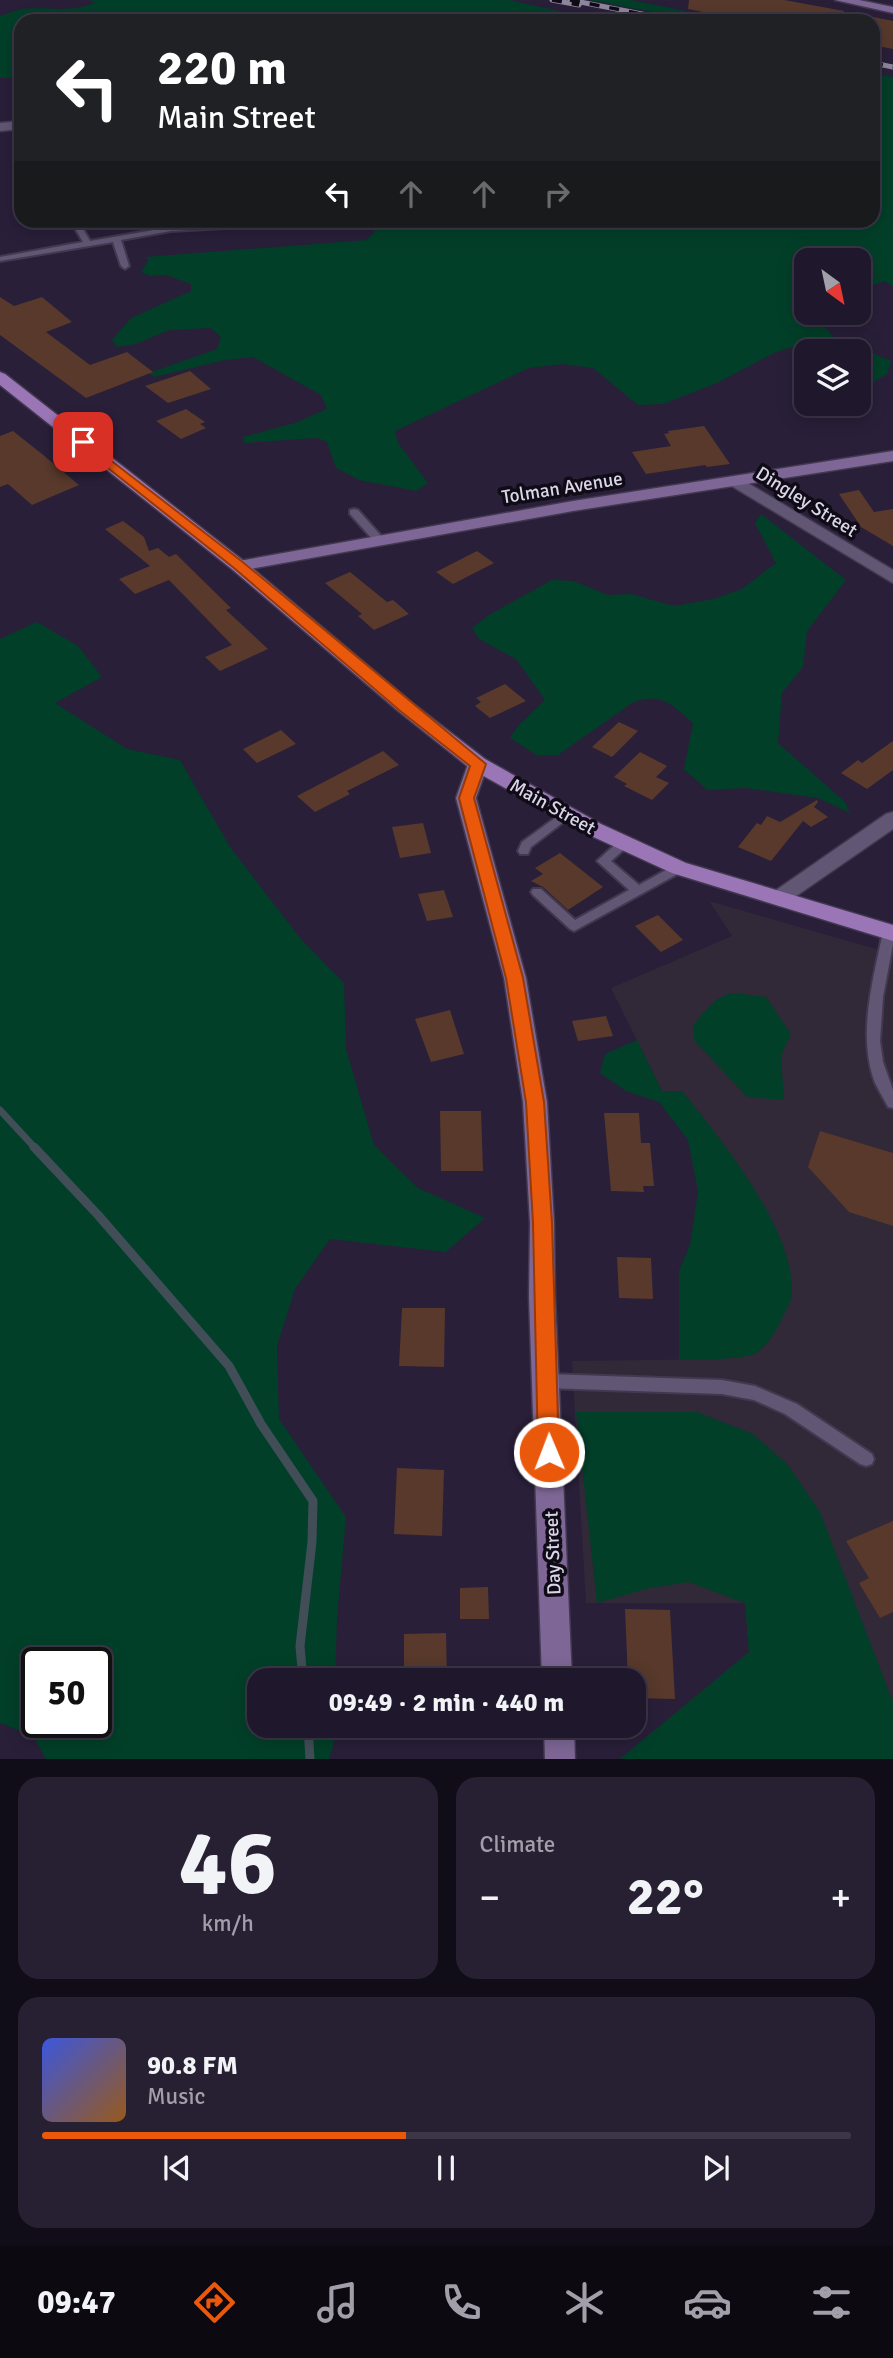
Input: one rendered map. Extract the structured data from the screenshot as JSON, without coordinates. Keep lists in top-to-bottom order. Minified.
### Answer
{"streets":{"main road":["Tolman Avenue","Main Street","Day Street"],"street":["Dingley Street"]},"crossings":[["Tolman Avenue","Dingley Street"],["Tolman Avenue","Main Street"],["Main Street","Day Street"]],"north":"bottom right","page":{"turn":["220 m","Main Street"],"limit":"50","trip":"09:49 · 2 min · 440 m","tile":[["46","km/h"],"Climate"],"heat":["−","22°","+"],"song":["90.8 FM","Music"],"tabs":"09:47"}}
